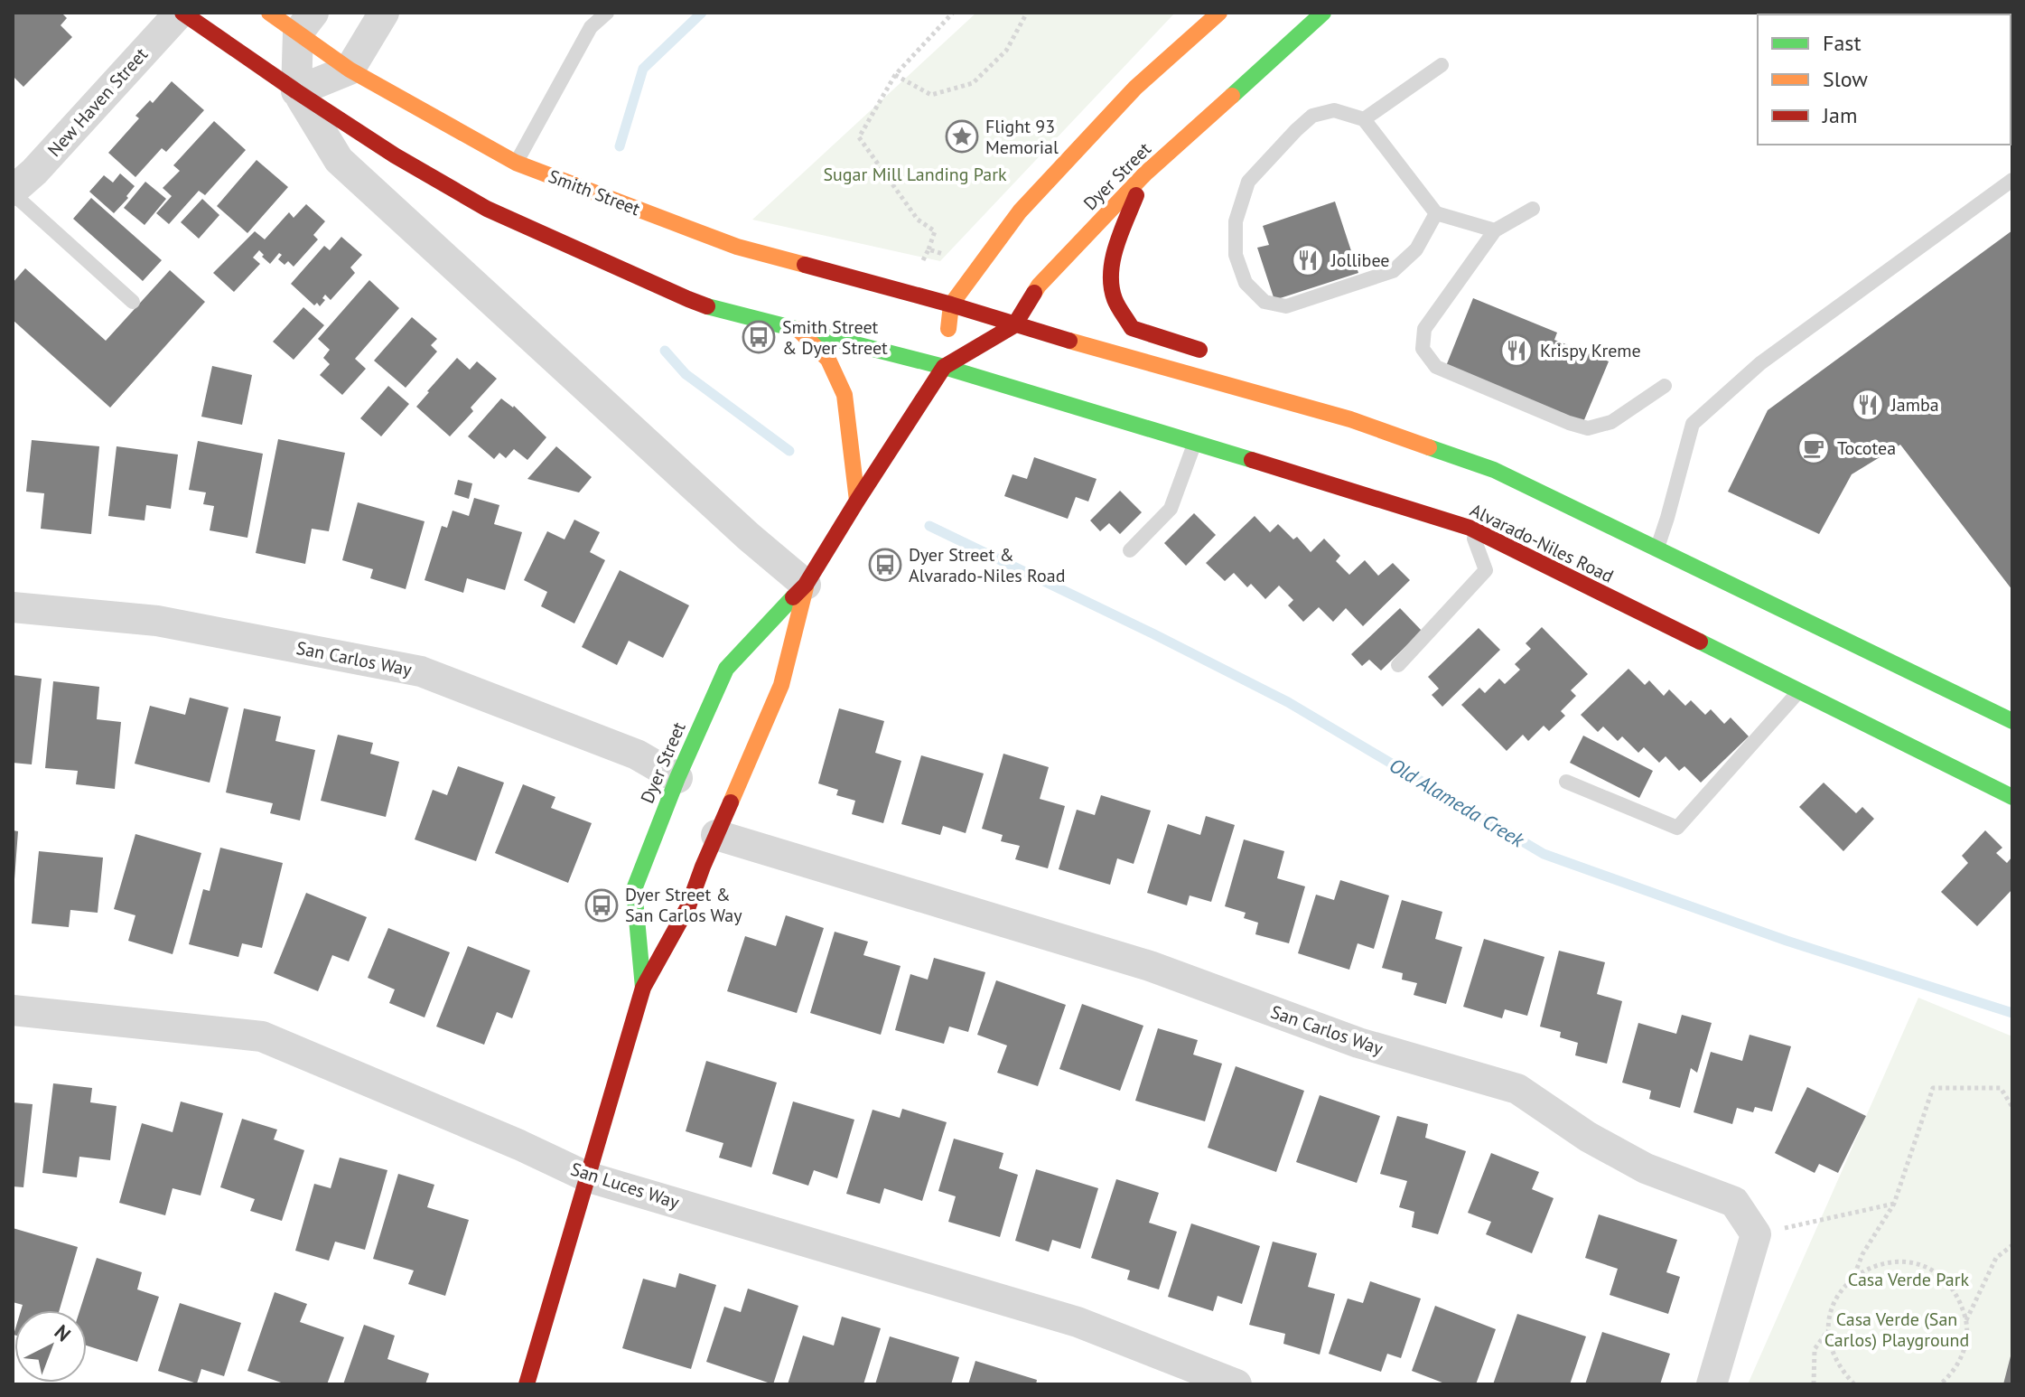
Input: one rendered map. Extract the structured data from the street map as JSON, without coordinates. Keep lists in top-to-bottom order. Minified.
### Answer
{"streets":{"main road":["Dyer Street","Smith Street","Alvarado-Niles Road"],"street":["New Haven Street","San Carlos Way","San Luces Way"]},"crossings":[["Dyer Street","Smith Street"],["Dyer Street","Alvarado-Niles Road"],["Dyer Street","San Carlos Way"],["Dyer Street","San Luces Way"]],"water":["Old Alameda Creek"],"parks":["Sugar Mill Landing Park","Casa Verde Park","Casa Verde (San Carlos) Playground"],"places":{"place":["Flight 93 Memorial"],"restaurant":["Jollibee","Krispy Kreme","Jamba"],"bus stop":["Smith Street & Dyer Street","Dyer Street & Alvarado-Niles Road","Dyer Street & San Carlos Way"],"cafe":["Tocotea"]},"legend":["Fast","Slow","Jam"],"north":"top right"}
